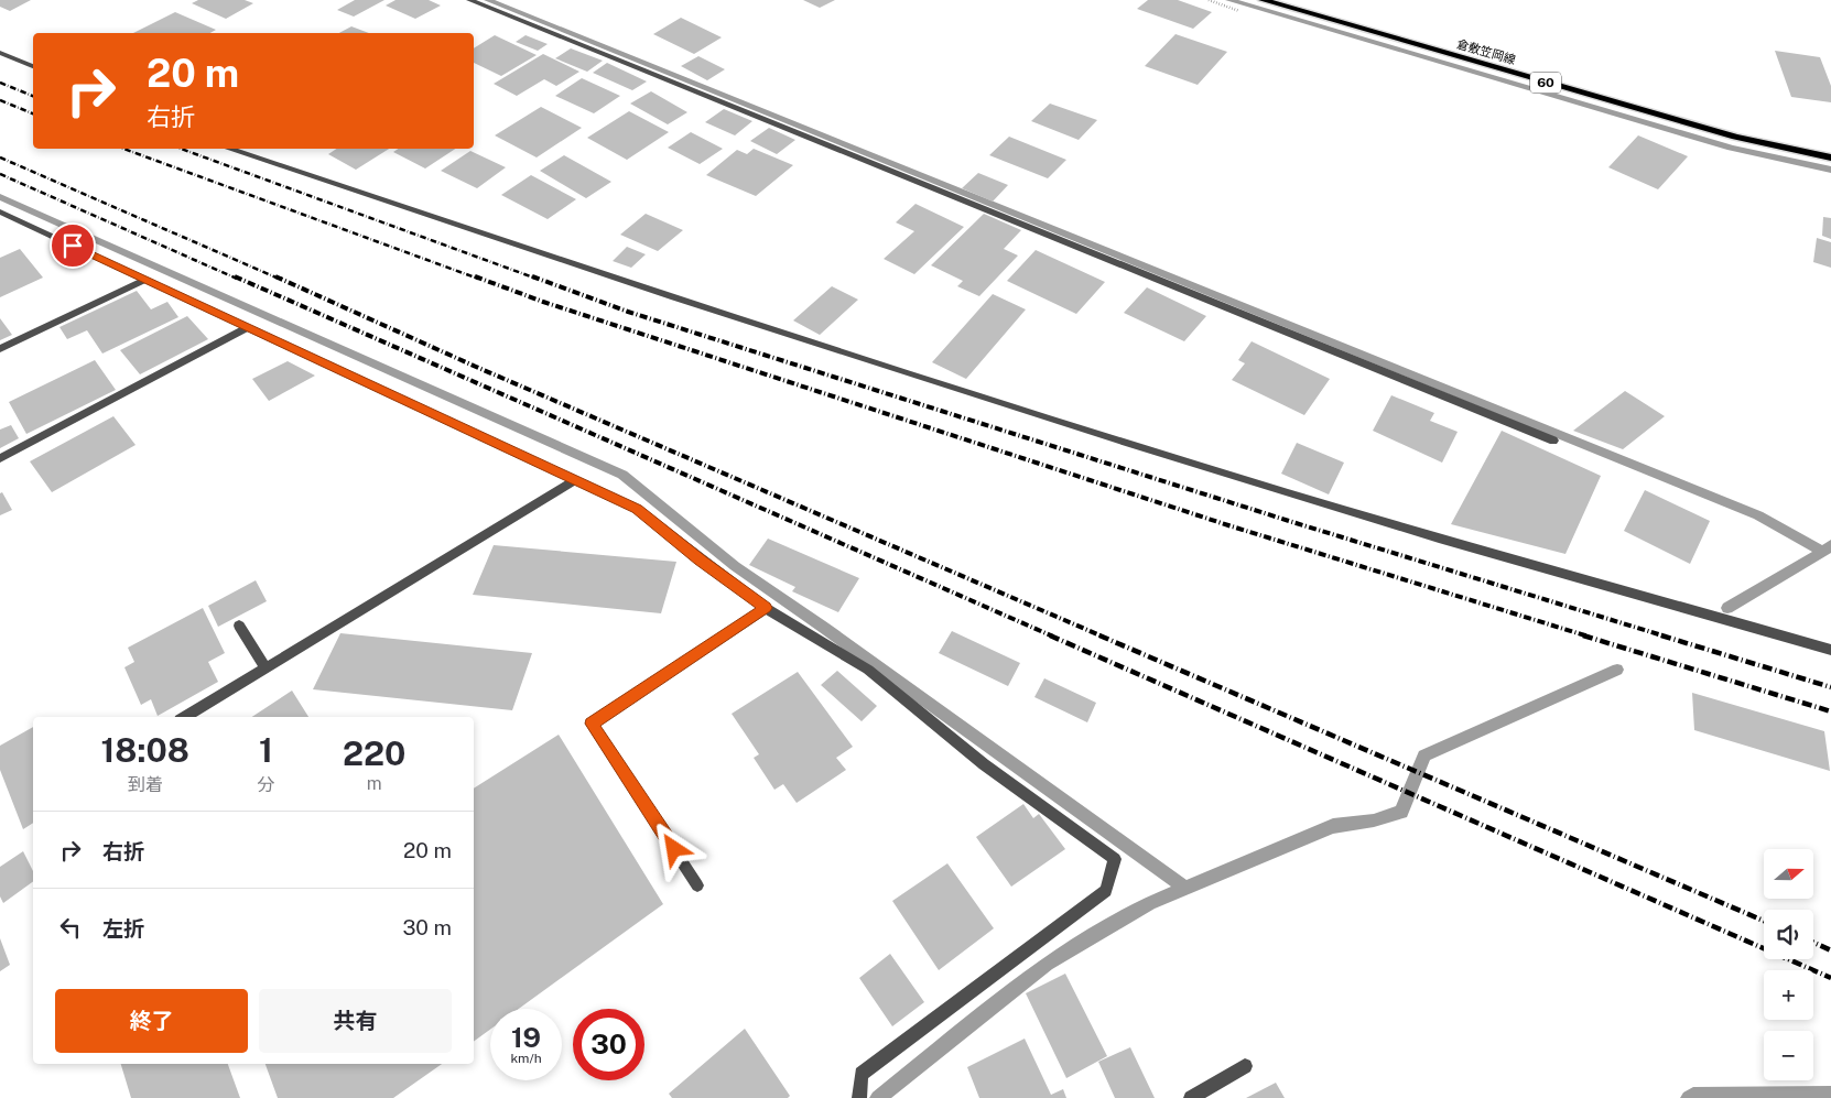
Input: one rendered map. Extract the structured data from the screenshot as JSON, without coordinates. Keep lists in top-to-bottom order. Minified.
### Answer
{"streets":{"main road":["倉敷笠岡線","60"]},"north":"right","page":{"turn":["20 m","右折"],"eta":["18:08","到着","1","分","220","m"],"list":[{"name":"右折","value":"20 m"},{"name":"左折","value":"30 m"}],"map_buttons":["+","−"],"buttons":["終了","共有"],"speed":"19 km/h","limit":"30"}}
